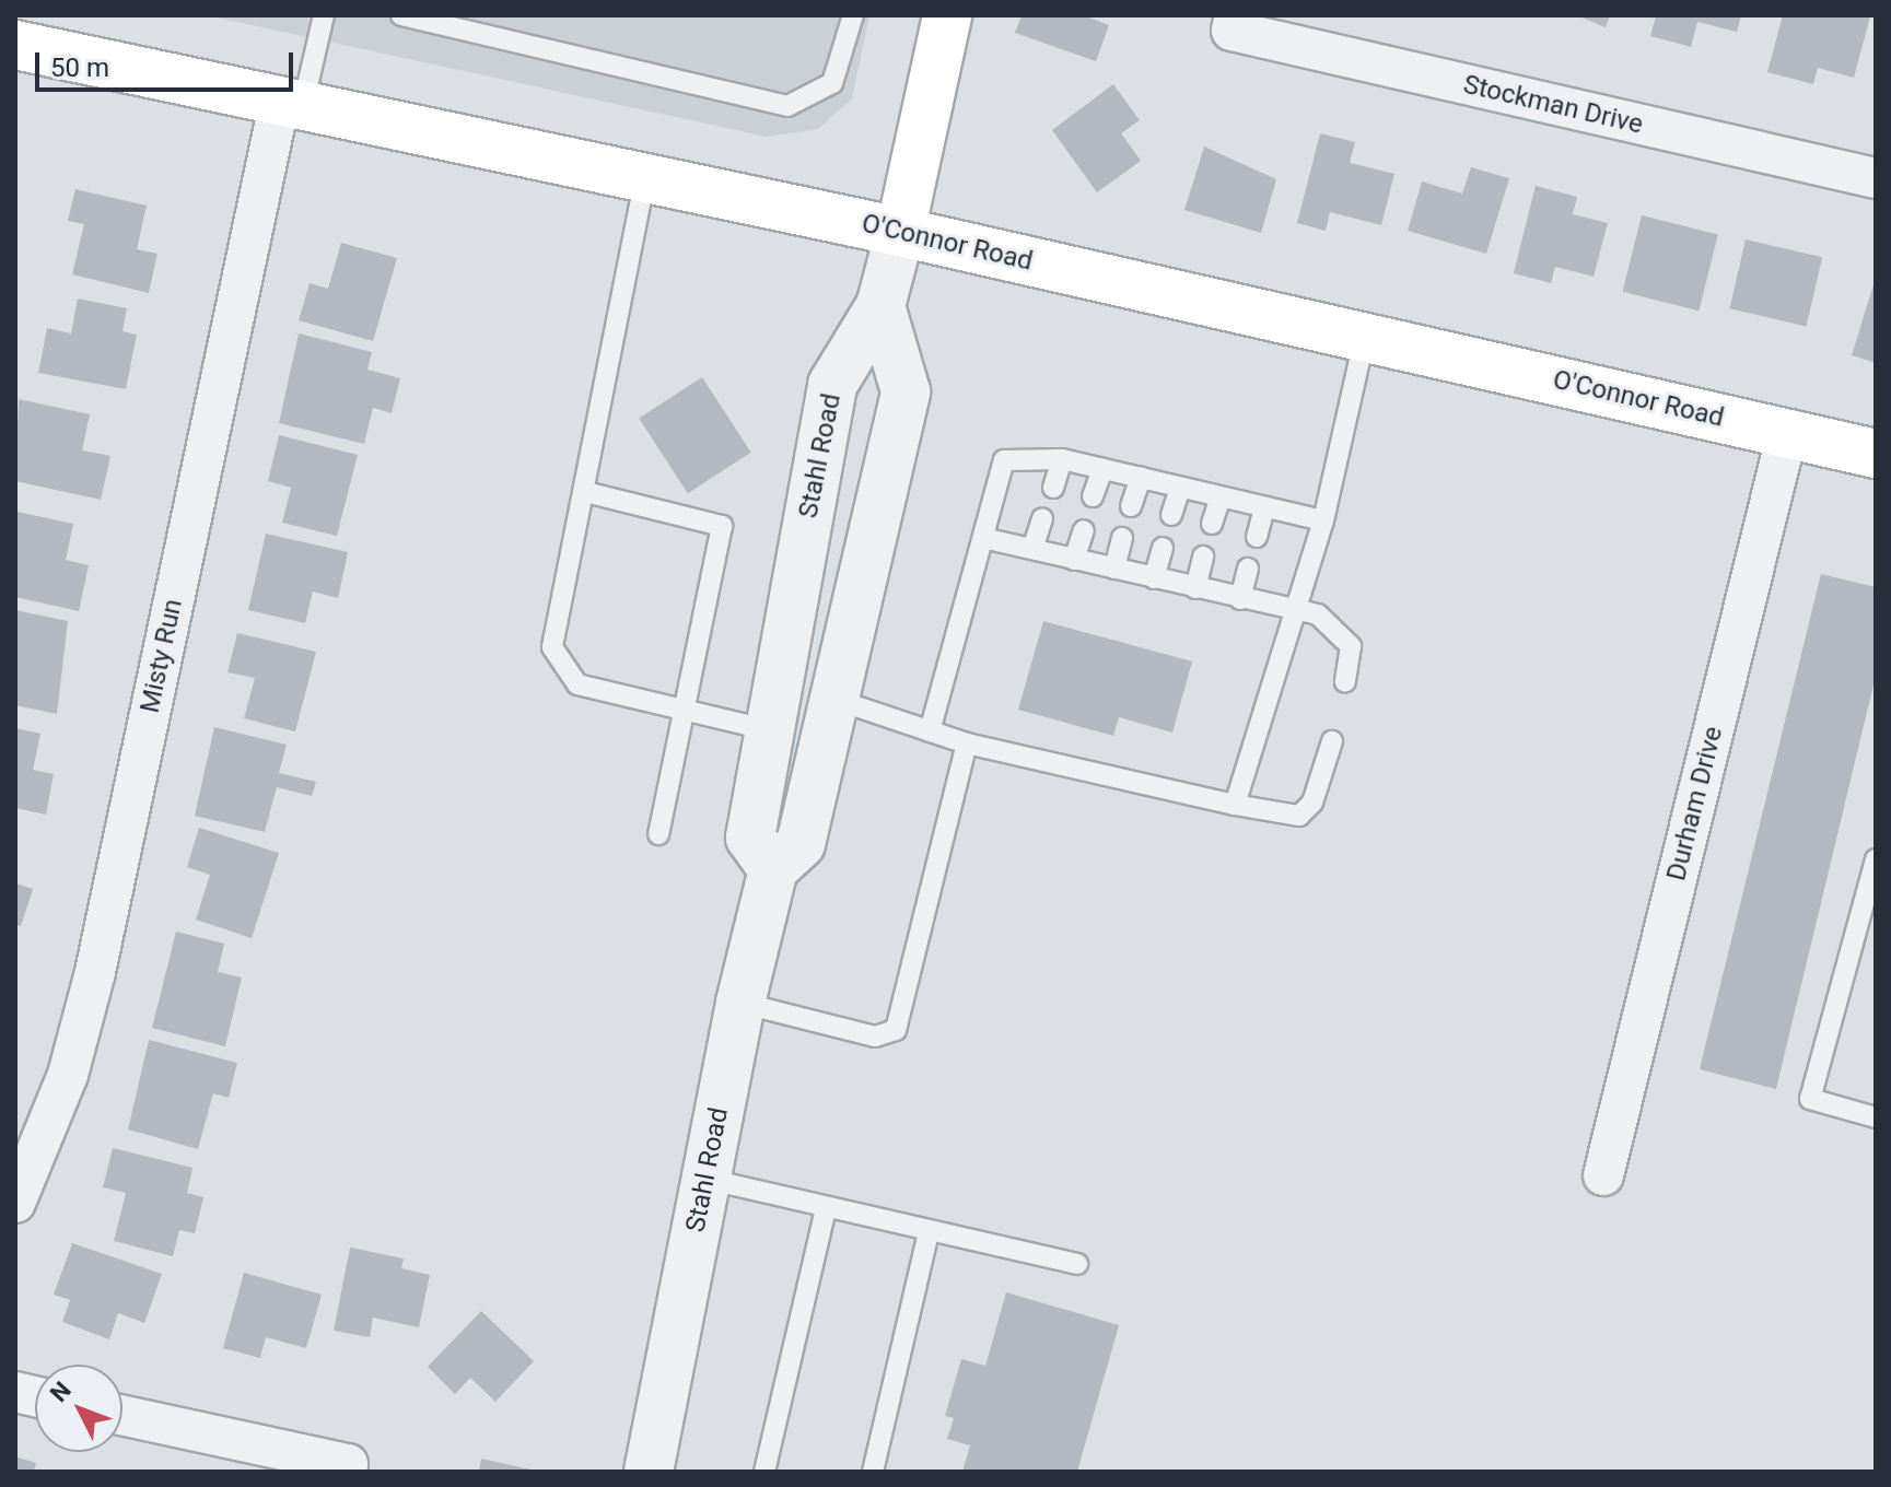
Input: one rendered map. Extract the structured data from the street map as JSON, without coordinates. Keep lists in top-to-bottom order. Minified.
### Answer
{"streets":{"main road":["O'Connor Road","Stahl Road"],"street":["Stockman Drive","Misty Run","Durham Drive"]},"crossings":[["O'Connor Road","Stahl Road"],["O'Connor Road","Misty Run"],["O'Connor Road","Durham Drive"]],"scale_bar":"50 m","north":"top left"}
